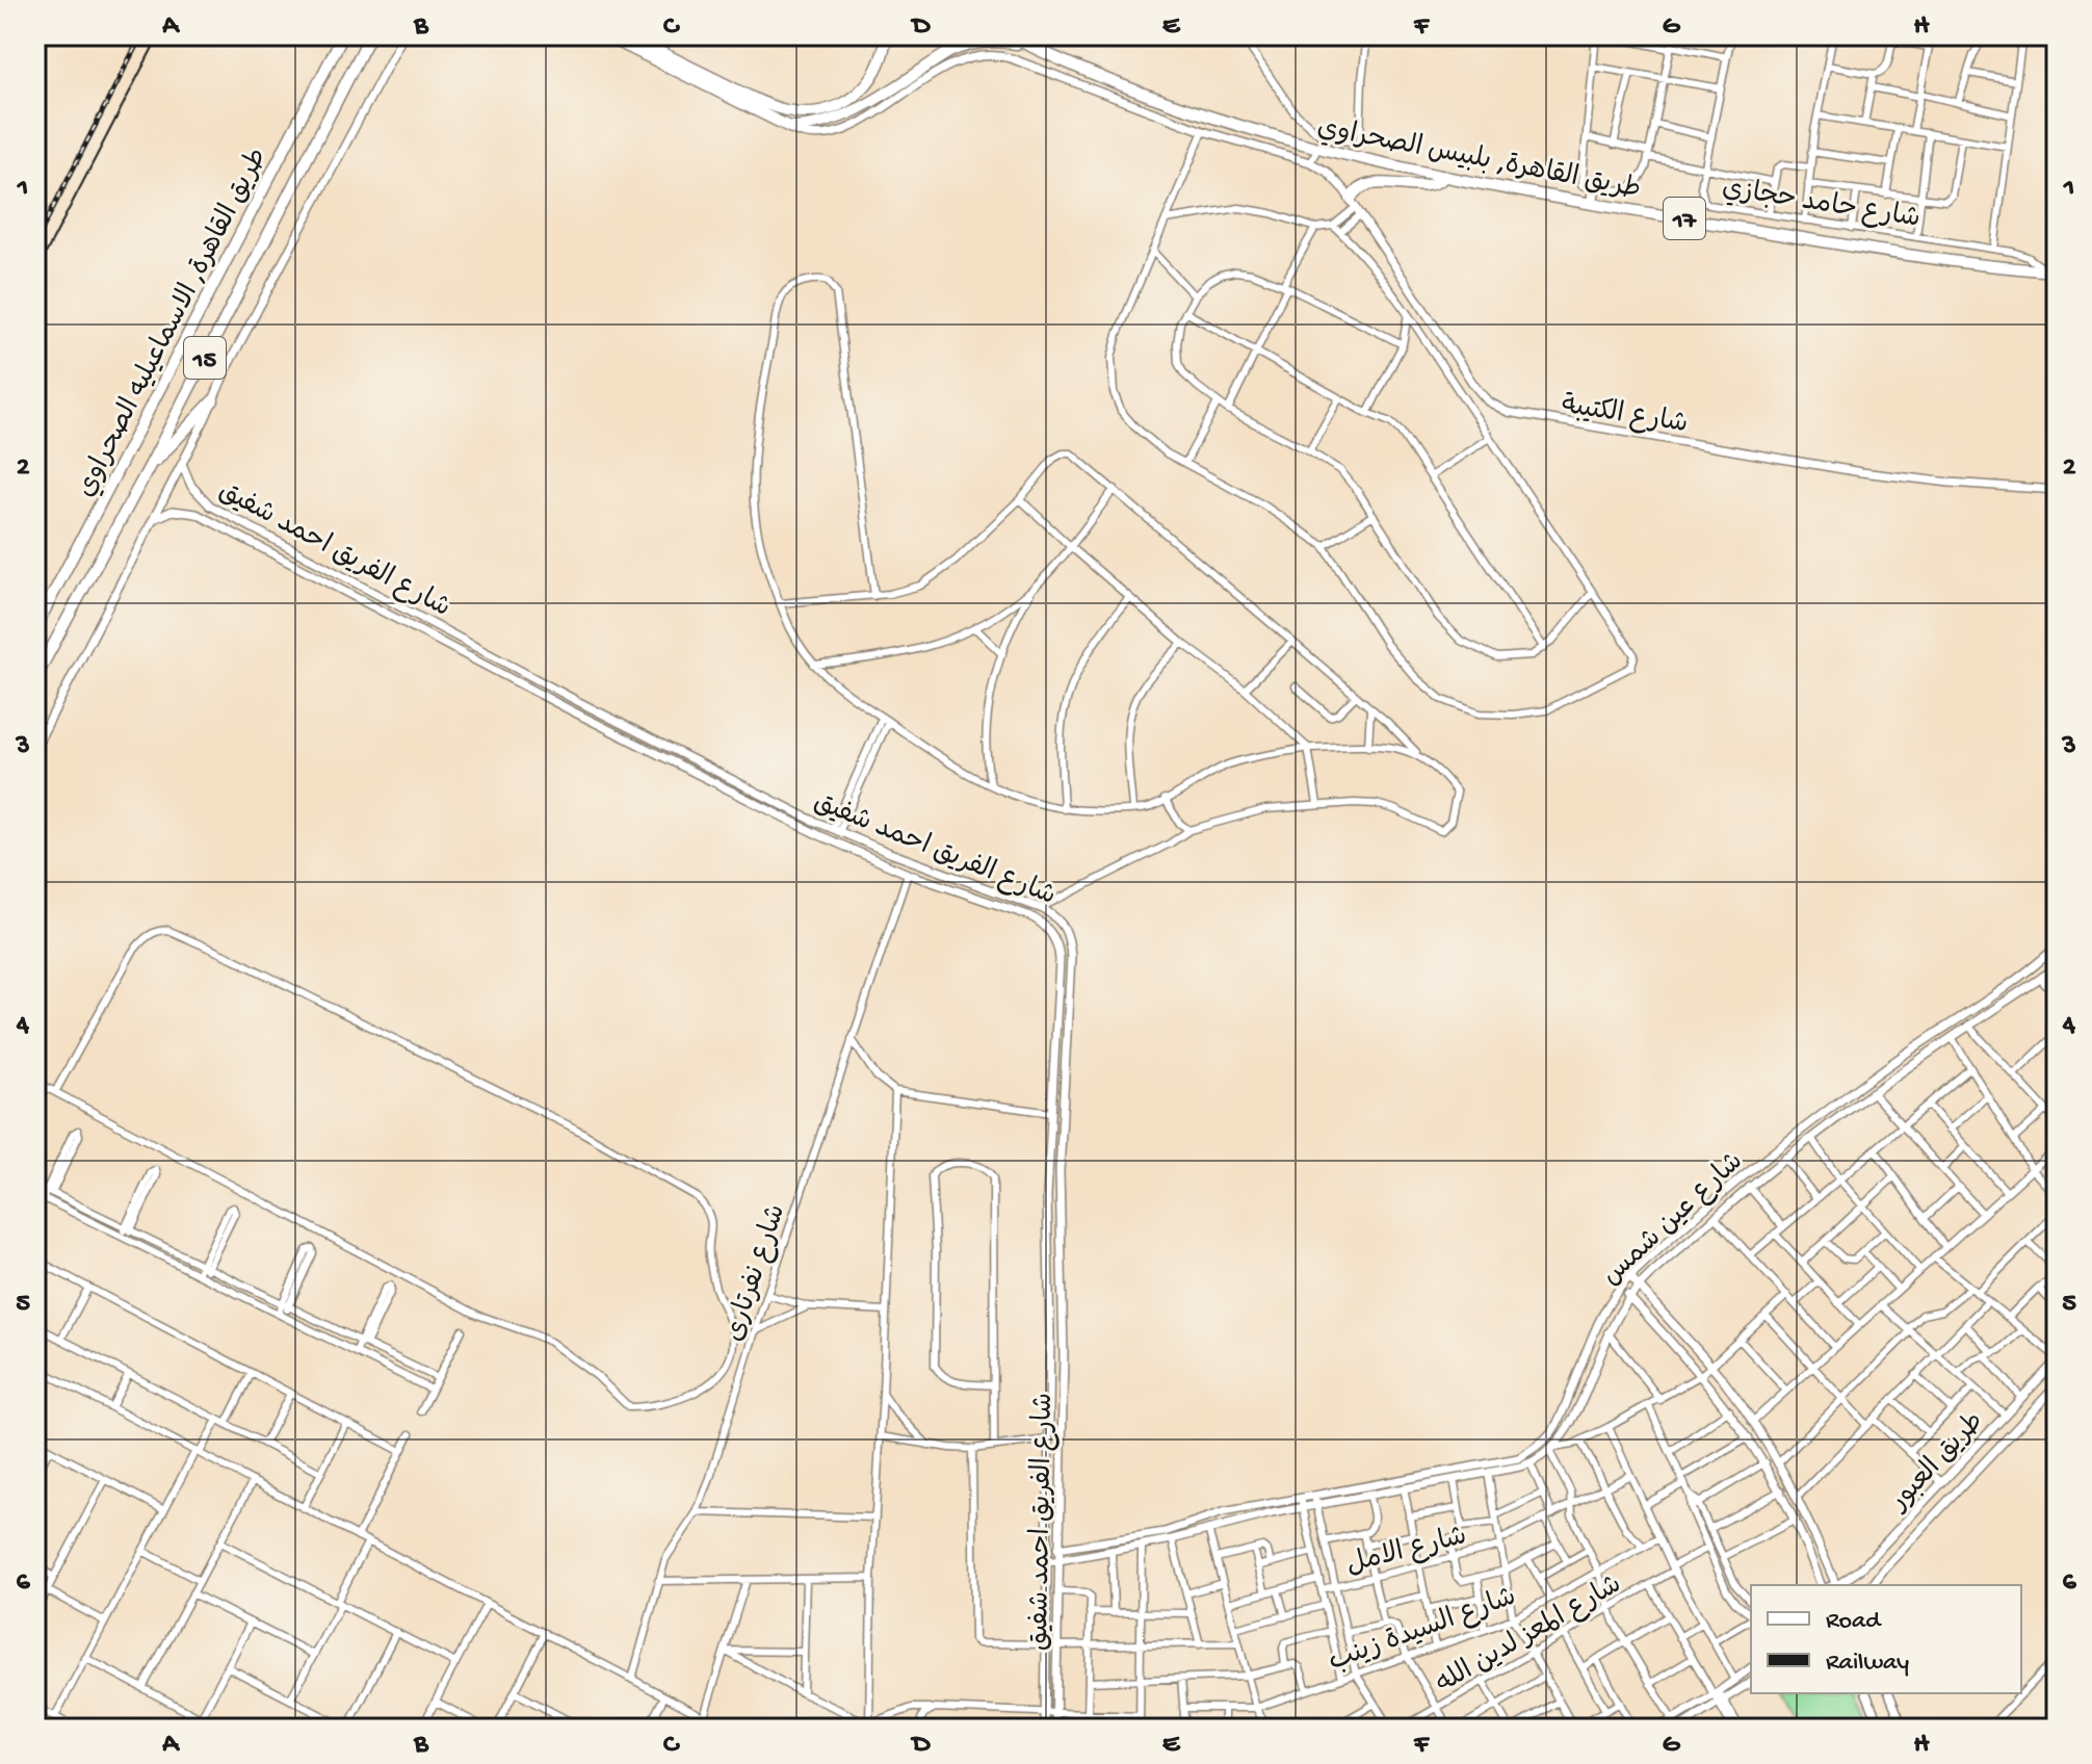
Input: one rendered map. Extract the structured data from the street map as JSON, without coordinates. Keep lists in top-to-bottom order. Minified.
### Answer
{"streets":{"highway":["طريق القاهرة, بلبيس الصحراوي","17","طريق القاهرة, الاسماعيليه الصحراوي","15"],"street":["شارع حامد حجازي","شارع الكتيبة","شارع الفريق احمد شفيق","شارع عين شمس","شارع نفرتارى","طريق العبور","شارع الامل","شارع السيدة زينب","شارع المعز لدين الله"]},"crossings":[["طريق القاهرة, بلبيس الصحراوي","شارع حامد حجازي"],["شارع الفريق احمد شفيق","شارع عين شمس"],["شارع الفريق احمد شفيق","شارع نفرتارى"]],"legend":["Road","Railway"],"grid":{"columns":["A","B","C","D","E","F","G","H"],"rows":["1","2","3","4","5","6"]}}
